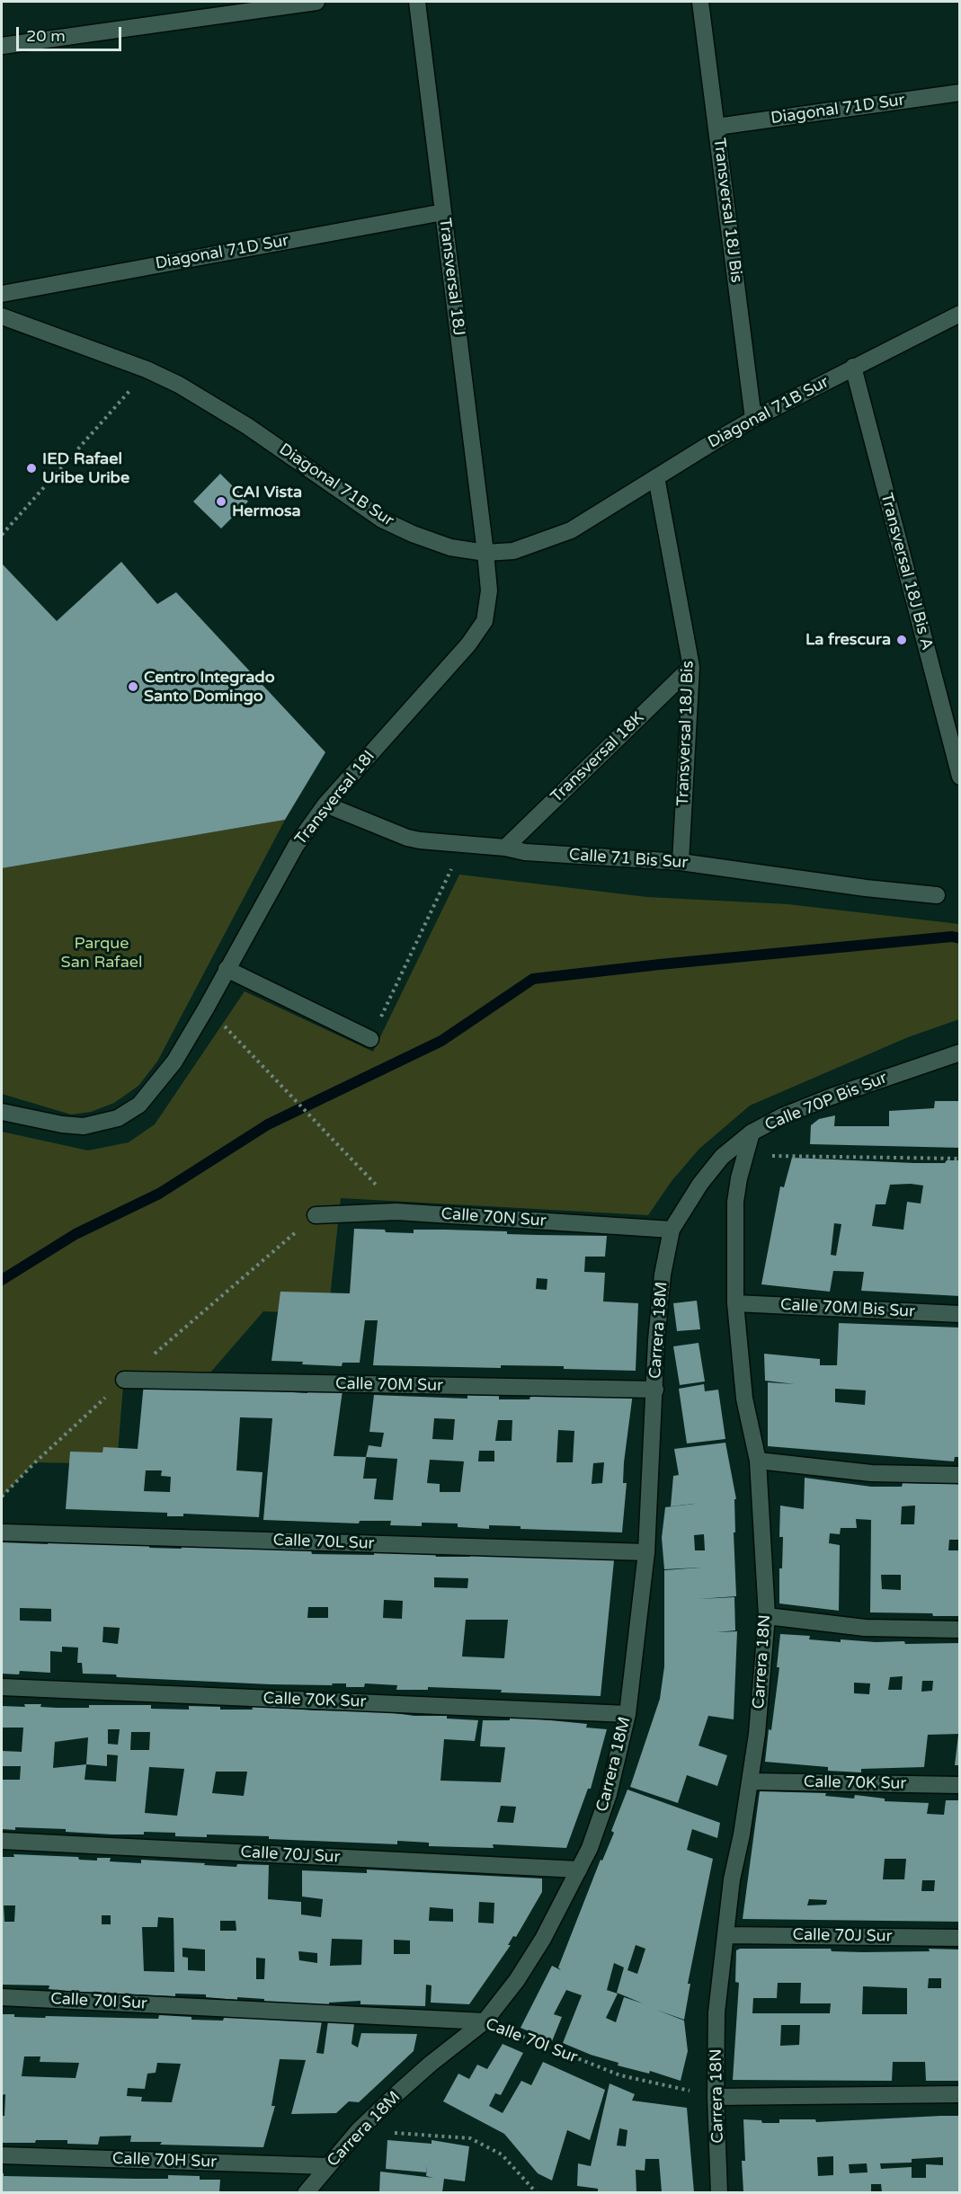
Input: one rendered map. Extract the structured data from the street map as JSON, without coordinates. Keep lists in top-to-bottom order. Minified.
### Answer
{"streets":{"street":["Diagonal 71D Sur","Transversal 18J Bis","Transversal 18J","Diagonal 71B Sur","Transversal 18J Bis A","Transversal 18K","Transversal 18I","Calle 71 Bis Sur","Calle 70P Bis Sur","Calle 70N Sur","Calle 70M Bis Sur","Carrera 18M","Calle 70M Sur","Calle 70L Sur","Carrera 18N","Calle 70K Sur","Calle 70J Sur","Calle 70I Sur","Calle 70H Sur"]},"crossings":[["Diagonal 71D Sur","Transversal 18J Bis"],["Diagonal 71D Sur","Transversal 18J"],["Transversal 18J Bis","Diagonal 71B Sur"],["Transversal 18J Bis","Transversal 18K"],["Transversal 18J Bis","Calle 71 Bis Sur"],["Transversal 18J","Diagonal 71B Sur"],["Transversal 18J","Transversal 18I"],["Diagonal 71B Sur","Transversal 18J Bis A"],["Diagonal 71B Sur","Transversal 18I"],["Transversal 18K","Calle 71 Bis Sur"],["Transversal 18I","Calle 71 Bis Sur"],["Calle 70P Bis Sur","Calle 70N Sur"],["Calle 70P Bis Sur","Carrera 18M"],["Calle 70P Bis Sur","Carrera 18N"],["Calle 70N Sur","Carrera 18M"],["Calle 70M Bis Sur","Carrera 18N"],["Carrera 18M","Calle 70M Sur"],["Carrera 18M","Calle 70L Sur"],["Carrera 18M","Calle 70K Sur"],["Carrera 18M","Calle 70J Sur"],["Carrera 18M","Calle 70I Sur"],["Carrera 18M","Calle 70H Sur"],["Carrera 18N","Calle 70K Sur"],["Carrera 18N","Calle 70J Sur"],["Carrera 18N","Calle 70I Sur"]],"parks":["Parque San Rafael"],"places":["IED Rafael Uribe Uribe","CAI Vista Hermosa","La frescura","Centro Integrado Santo Domingo"],"scale_bar":"20 m"}
